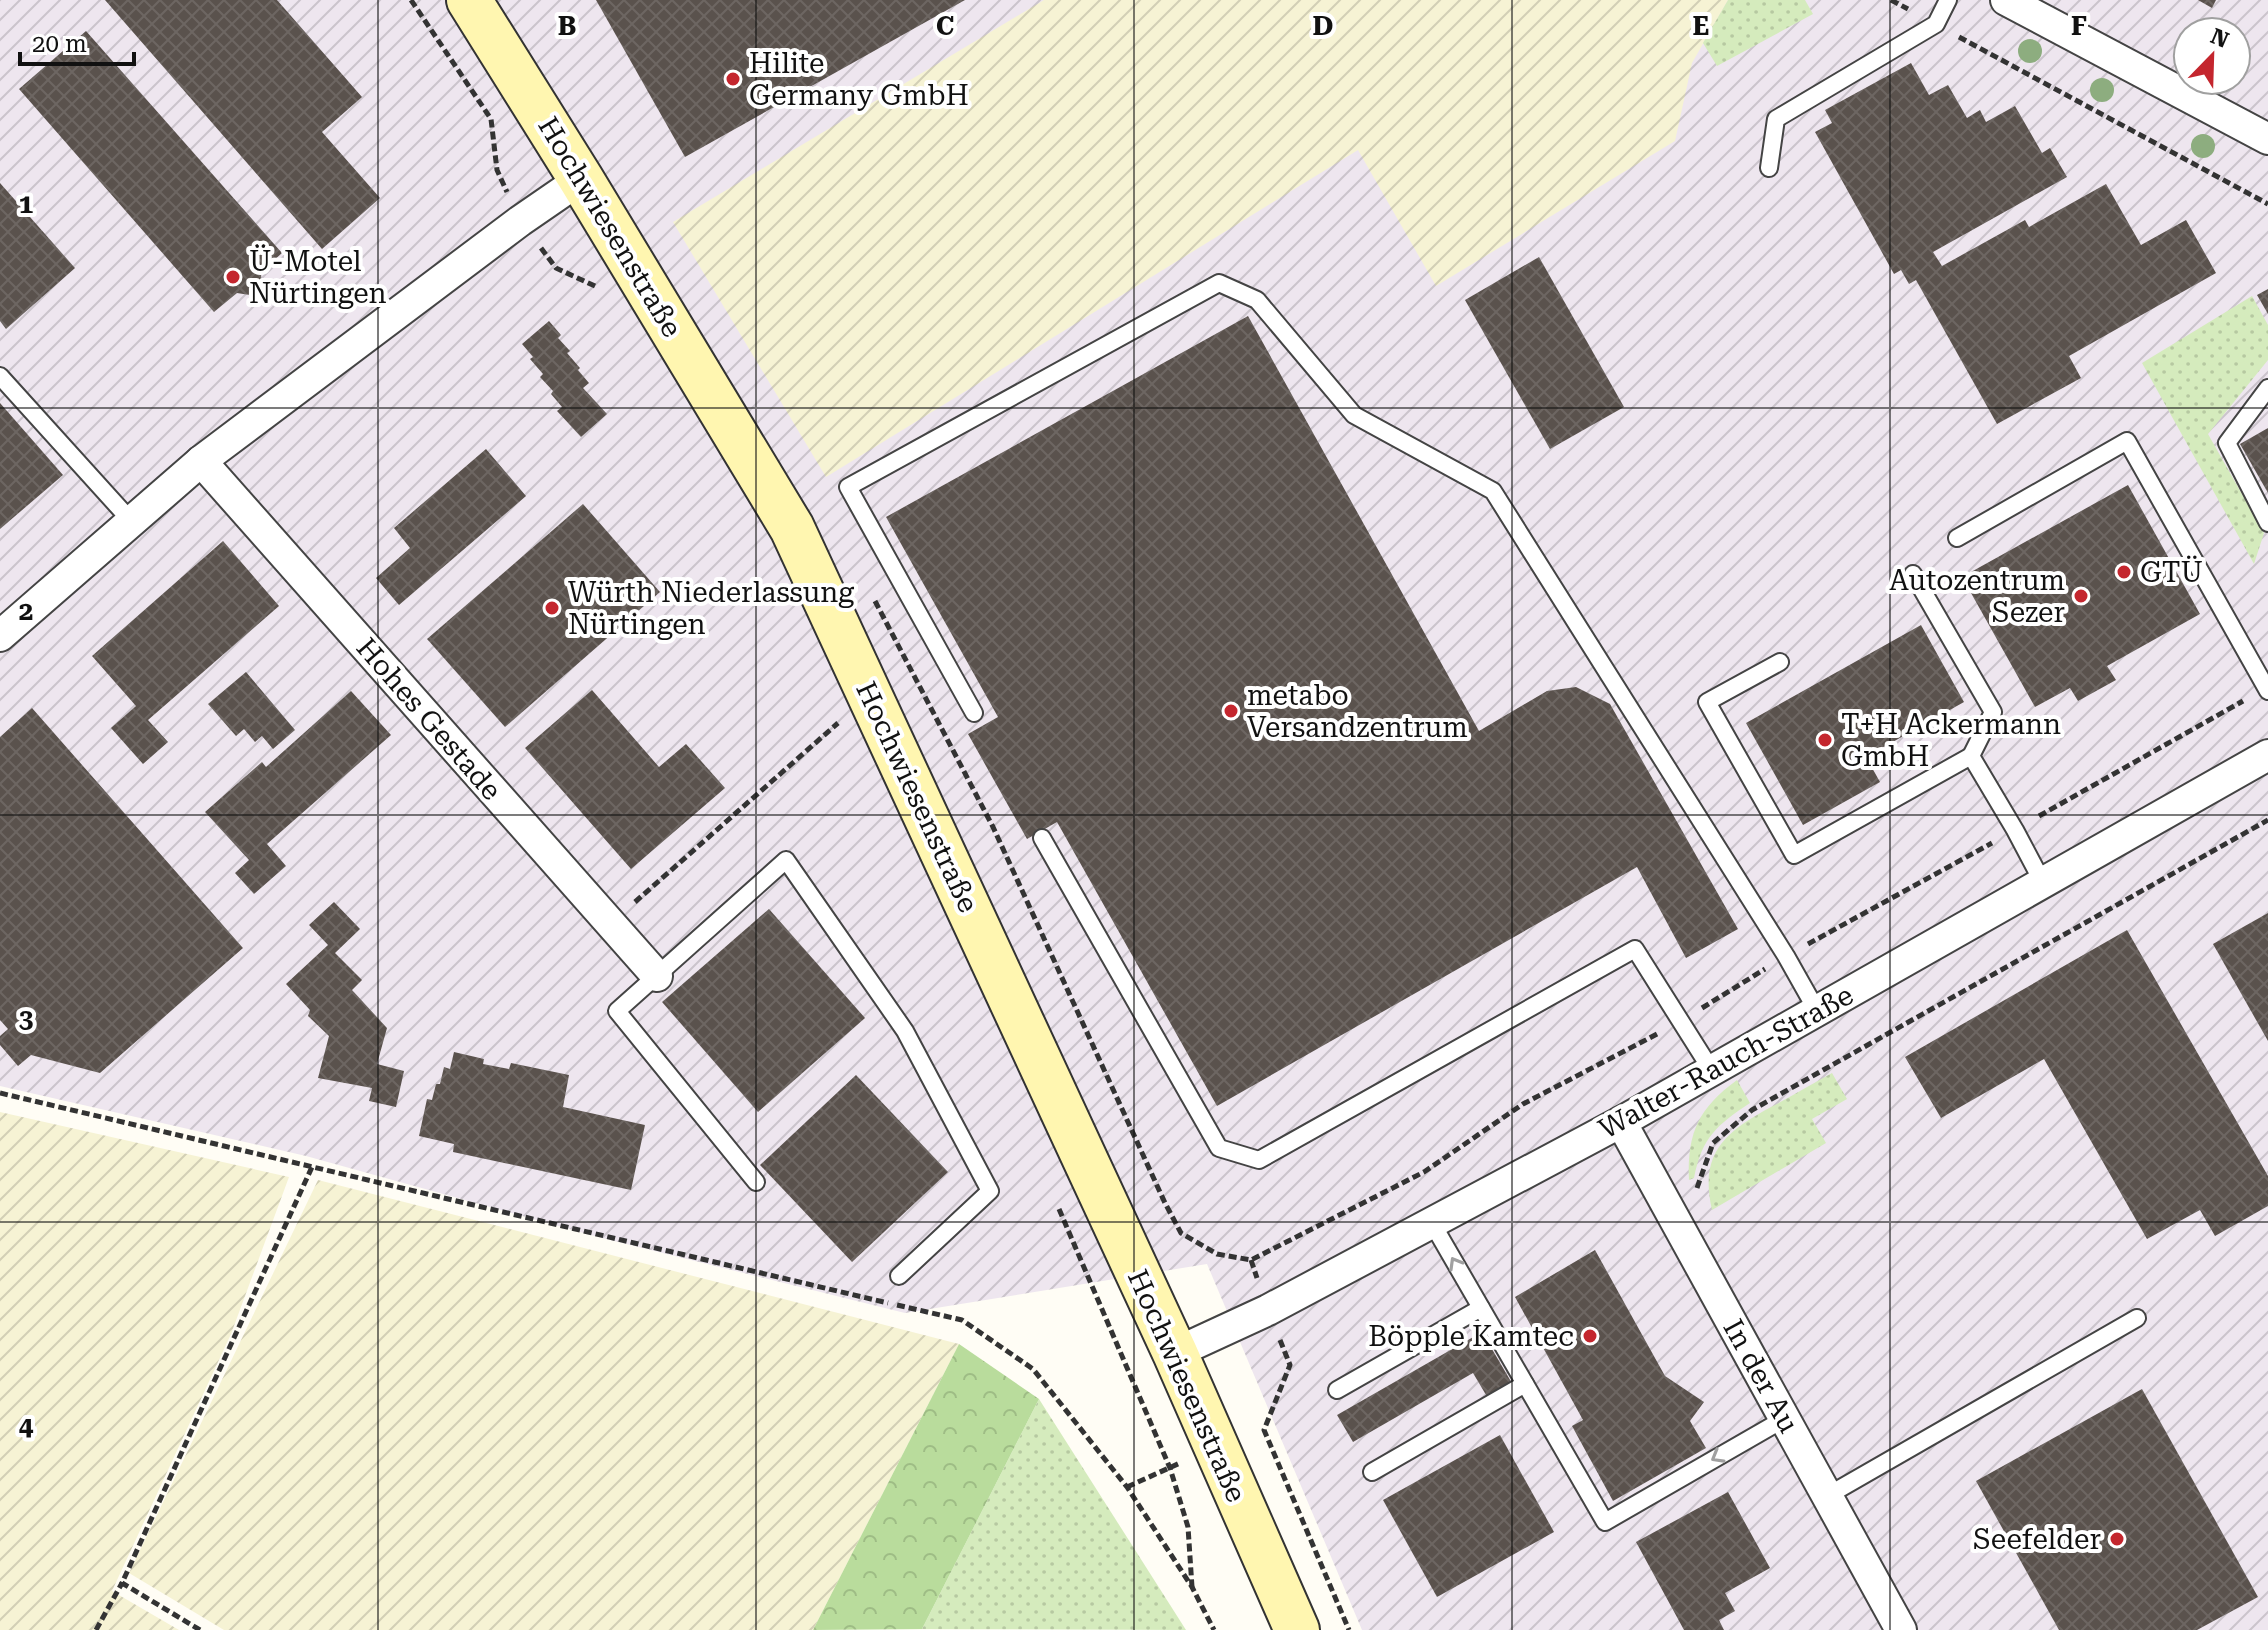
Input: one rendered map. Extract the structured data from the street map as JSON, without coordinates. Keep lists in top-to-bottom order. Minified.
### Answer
{"streets":{"street":["Hochwiesenstraße","Hohes Gestade","Walter-Rauch-Straße","In der Au"]},"crossings":[["Hochwiesenstraße","Walter-Rauch-Straße"],["Walter-Rauch-Straße","In der Au"]],"places":["Hilite Germany GmbH","Ü-Motel Nürtingen","GTÜ","Autozentrum Sezer","Würth Niederlassung Nürtingen","metabo Versandzentrum","T+H Ackermann GmbH","Böpple Kamtec","Seefelder"],"scale_bar":"20 m","north":"top right","grid":{"columns":["B","C","D","E","F"],"rows":["1","2","3","4"]}}
